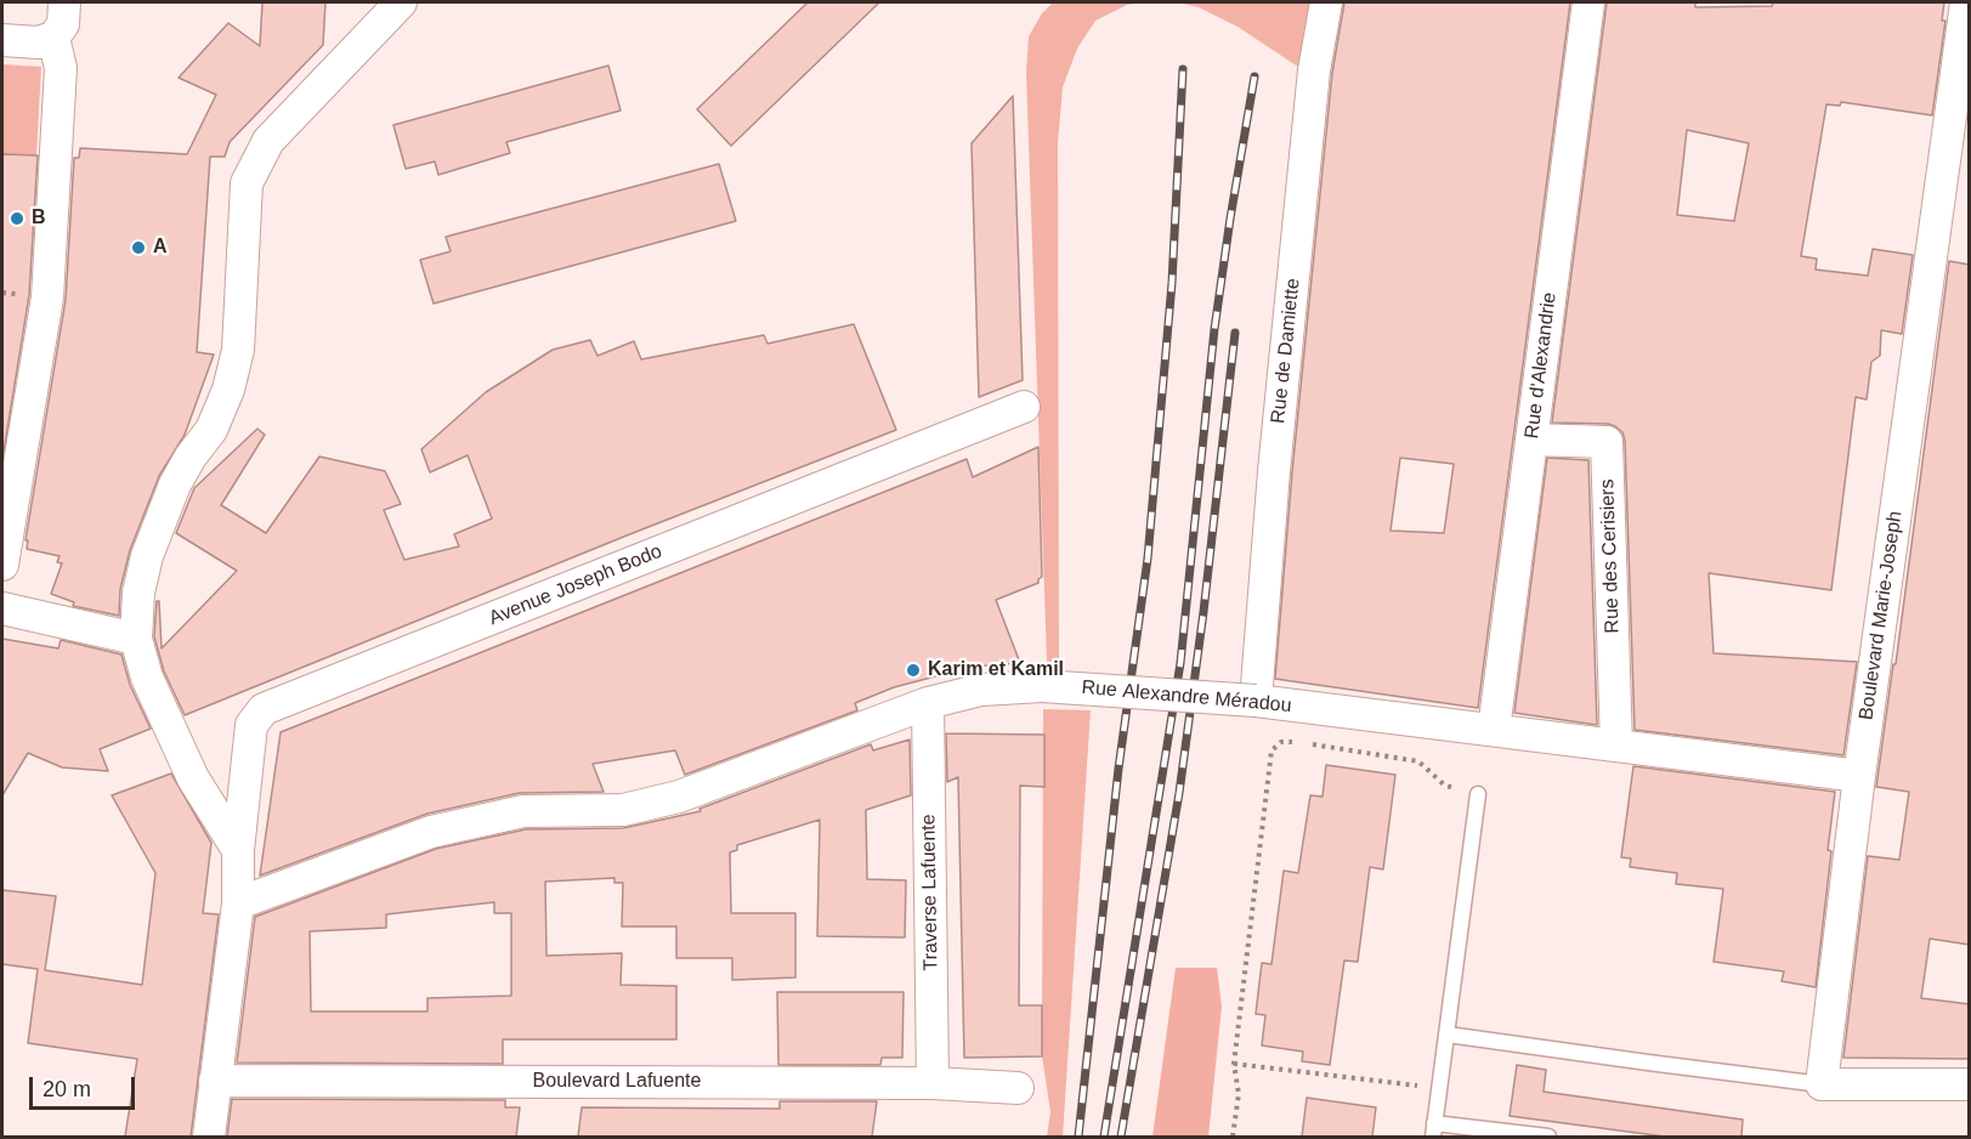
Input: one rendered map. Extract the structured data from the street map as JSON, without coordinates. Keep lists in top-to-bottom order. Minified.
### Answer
{"streets":{"street":["Rue de Damiette","Rue d'Alexandrie","Rue des Cerisiers","Avenue Joseph Bodo","Boulevard Marie-Joseph","Rue Alexandre Méradou","Traverse Lafuente","Boulevard Lafuente"]},"crossings":[["Rue de Damiette","Rue Alexandre Méradou"],["Rue d'Alexandrie","Rue des Cerisiers"],["Rue d'Alexandrie","Rue Alexandre Méradou"],["Rue des Cerisiers","Rue Alexandre Méradou"],["Avenue Joseph Bodo","Rue Alexandre Méradou"],["Avenue Joseph Bodo","Boulevard Lafuente"],["Boulevard Marie-Joseph","Rue Alexandre Méradou"],["Rue Alexandre Méradou","Traverse Lafuente"],["Traverse Lafuente","Boulevard Lafuente"]],"places":["B","A","Karim et Kamil"],"scale_bar":"20 m"}
